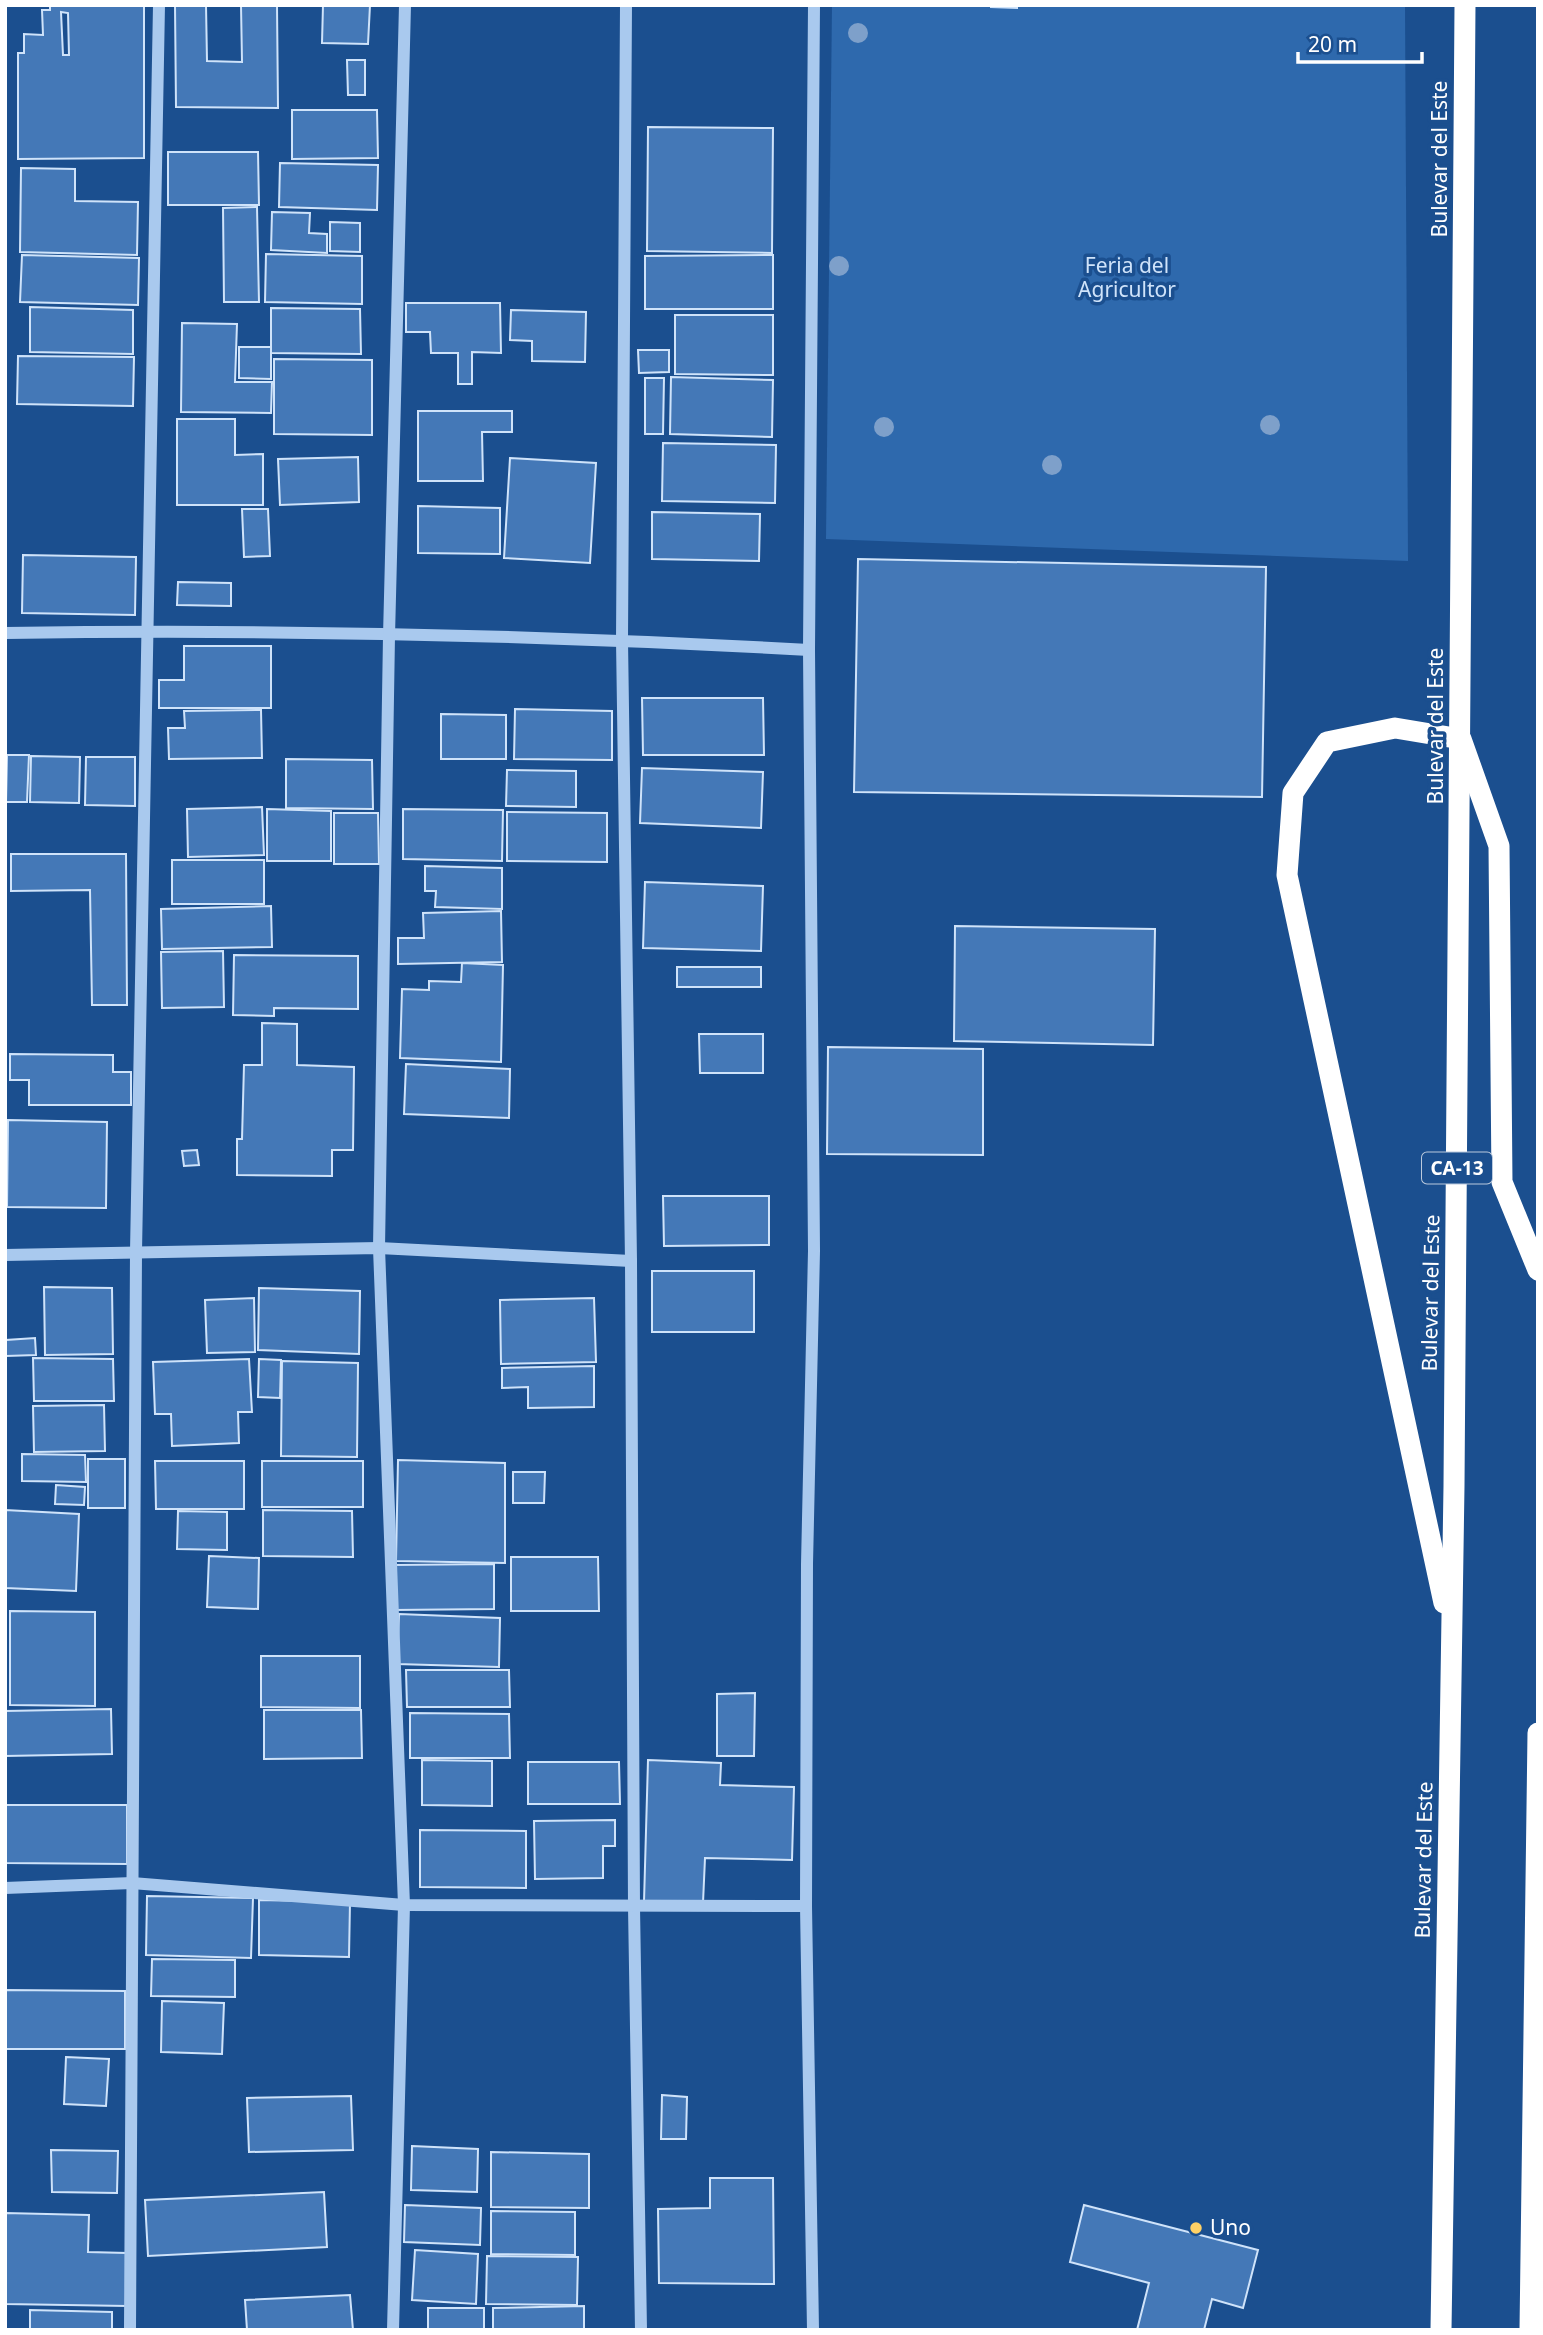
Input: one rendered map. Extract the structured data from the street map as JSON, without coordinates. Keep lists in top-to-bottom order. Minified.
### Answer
{"streets":{"highway":["Bulevar del Este","CA-13"]},"parks":["Feria del Agricultor"],"places":["Uno"],"scale_bar":"20 m"}
